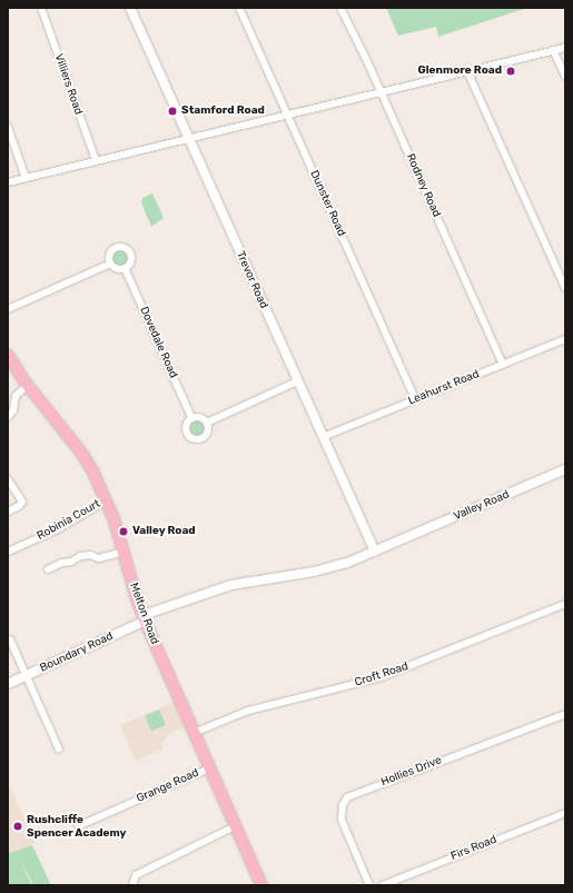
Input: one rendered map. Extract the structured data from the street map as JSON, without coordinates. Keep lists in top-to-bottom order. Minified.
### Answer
{"streets":{"main road":["Melton Road"],"street":["Villiers Road","Rodney Road","Dunster Road","Trevor Road","Dovedale Road","Leahurst Road","Valley Road","Robinia Court","Boundary Road","Croft Road","Hollies Drive","Grange Road","Firs Road"]},"crossings":[["Rodney Road","Leahurst Road"],["Dunster Road","Leahurst Road"],["Trevor Road","Leahurst Road"],["Trevor Road","Valley Road"],["Valley Road","Melton Road"],["Valley Road","Boundary Road"],["Robinia Court","Melton Road"],["Melton Road","Boundary Road"],["Melton Road","Croft Road"],["Melton Road","Grange Road"]],"places":["Glenmore Road","Stamford Road","Valley Road","Rushcliffe Spencer Academy"]}
